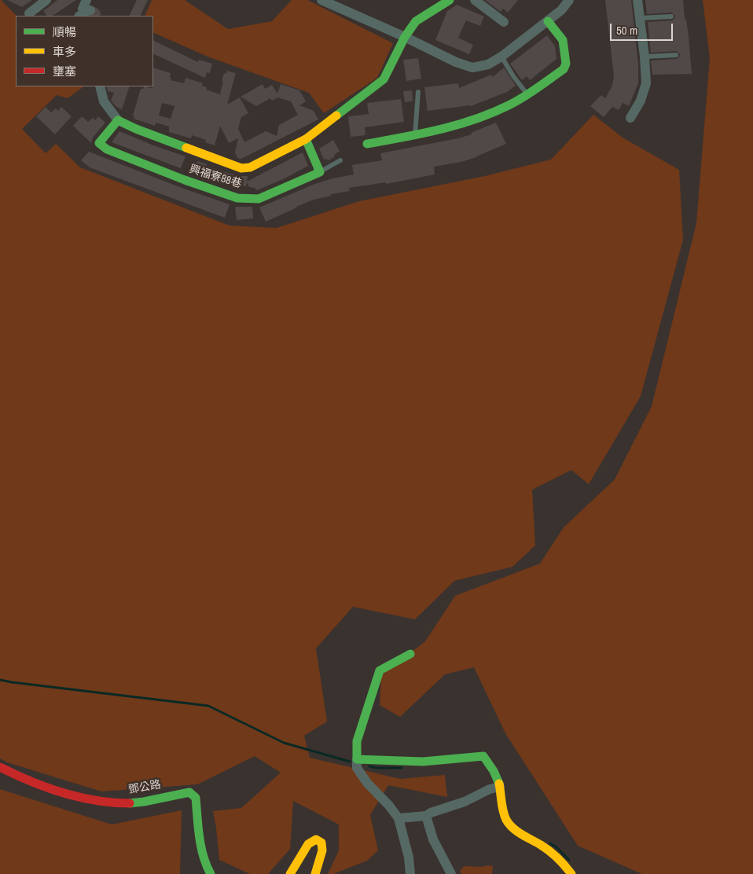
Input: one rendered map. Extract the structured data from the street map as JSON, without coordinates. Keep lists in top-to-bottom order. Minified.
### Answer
{"streets":{"street":["興福寮88巷","鄧公路"]},"legend":["順暢","車多","壅塞"],"scale_bar":"50 m"}
